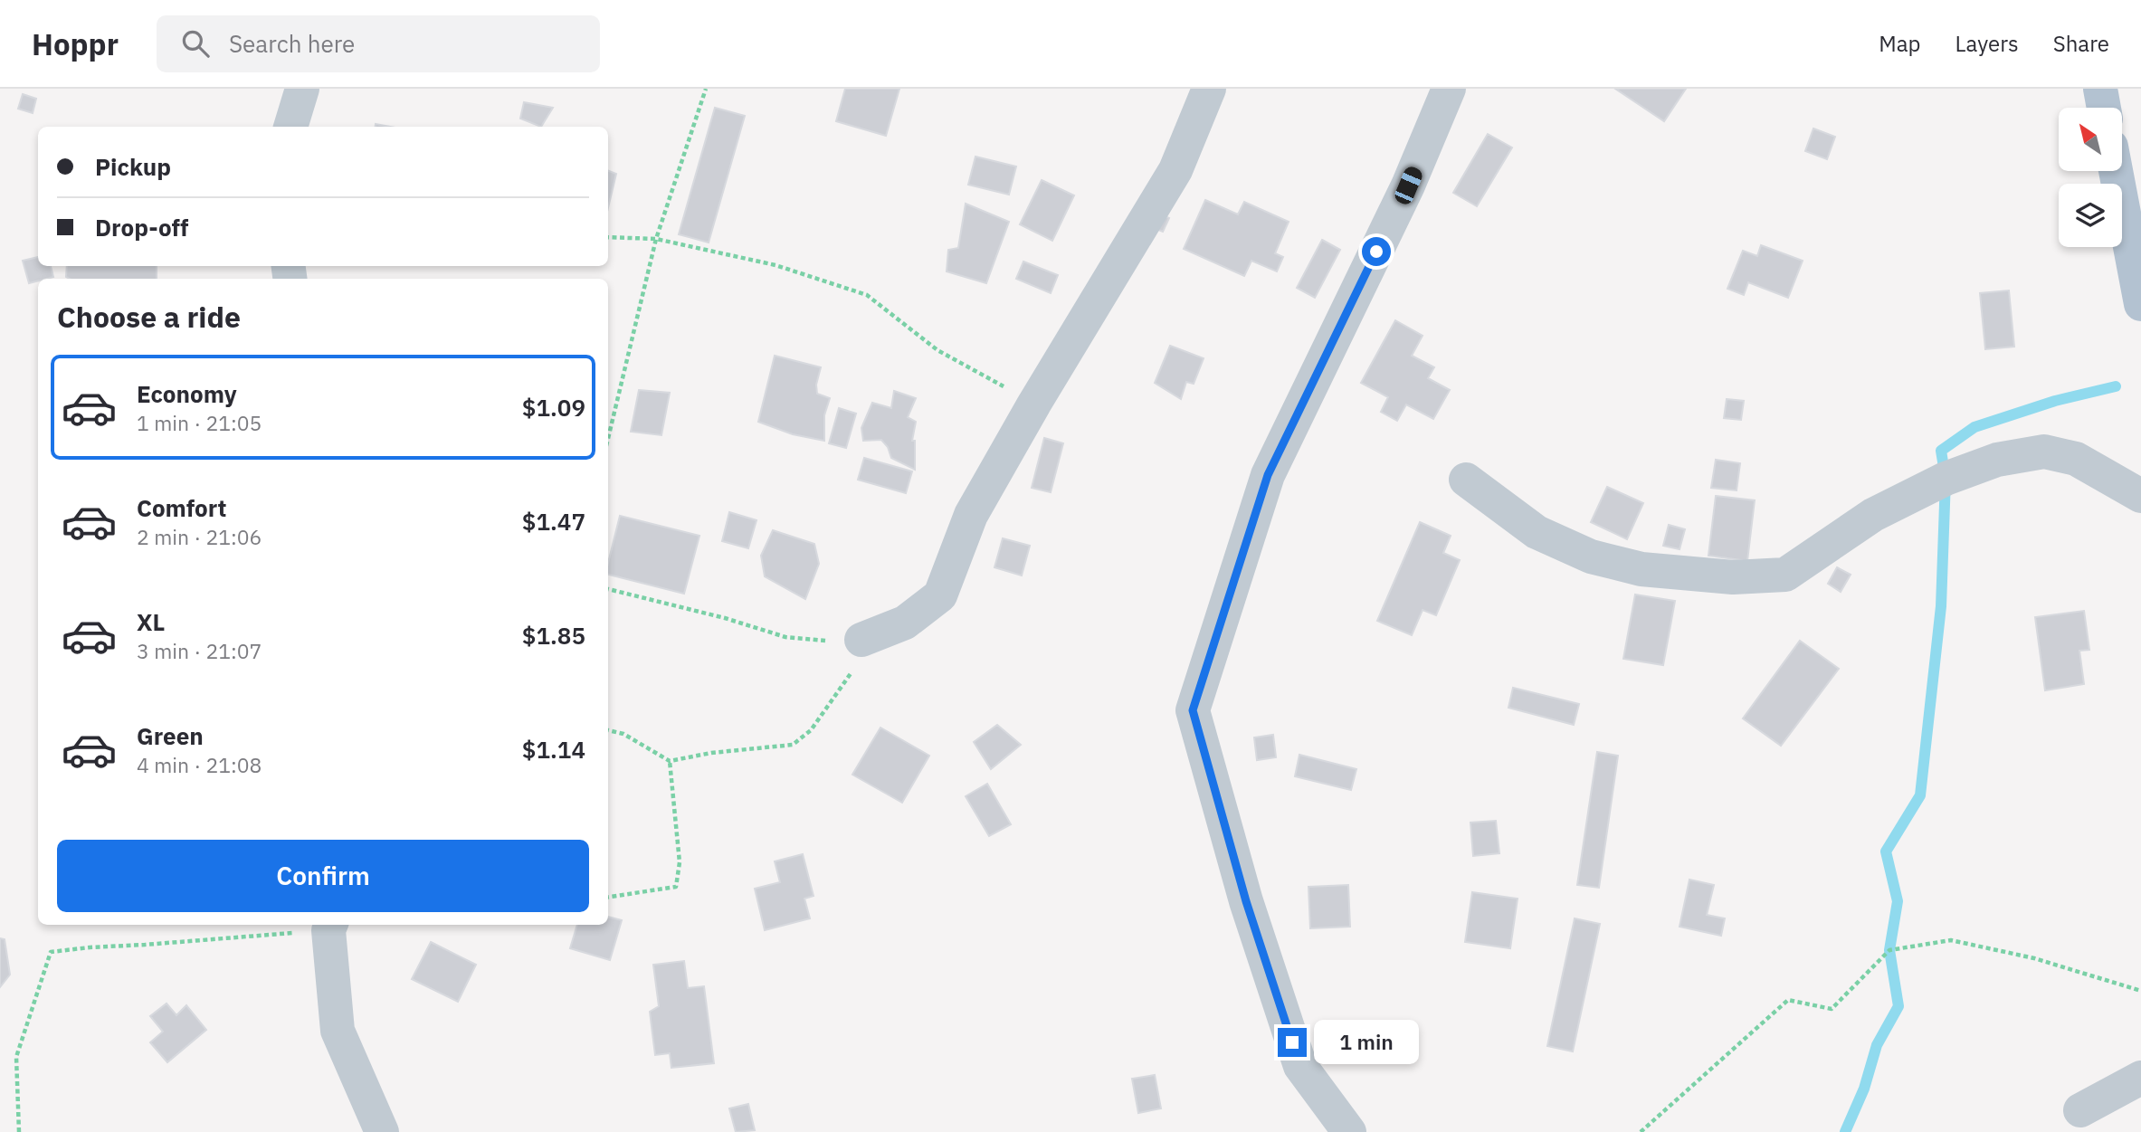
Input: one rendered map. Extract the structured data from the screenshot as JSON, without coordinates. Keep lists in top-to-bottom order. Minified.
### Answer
{"north":"top left","page":{"header":"Hoppr","search":"Search here","nav":["Map","Layers","Share"],"banner":["Pickup","Drop-off"],"heading":"Choose a ride","list":[{"name":"Economy","note":"1 min · 21:05","value":"$1.09"},{"name":"Comfort","note":"2 min · 21:06","value":"$1.47"},{"name":"XL","note":"3 min · 21:07","value":"$1.85"},{"name":"Green","note":"4 min · 21:08","value":"$1.14"}],"buttons":"Confirm","bubble":"1 min"}}
